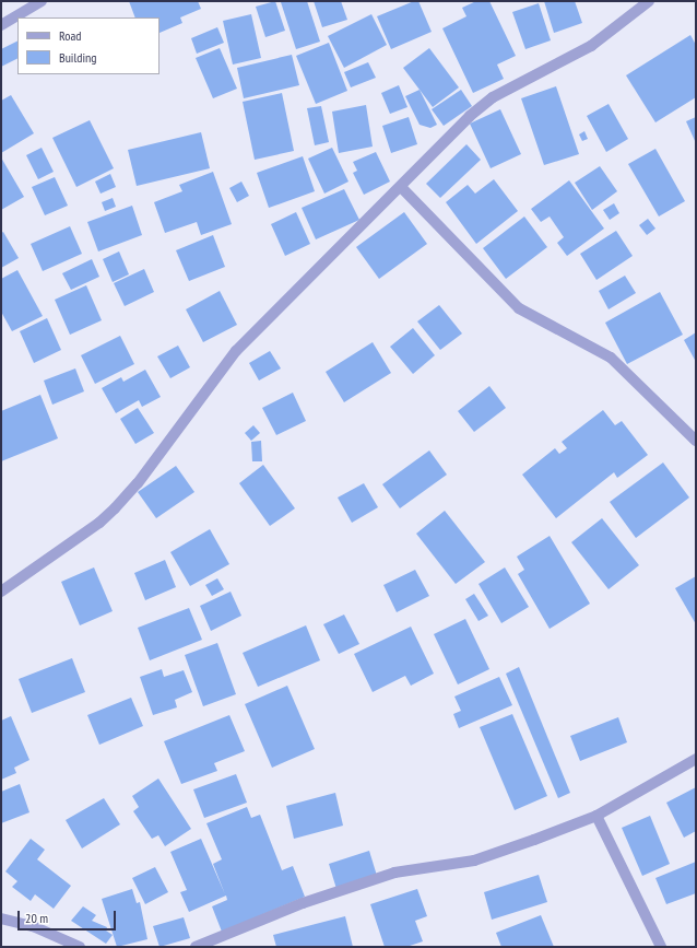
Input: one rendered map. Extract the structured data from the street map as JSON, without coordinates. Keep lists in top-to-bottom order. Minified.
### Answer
{"legend":["Road","Building"],"scale_bar":"20 m"}
